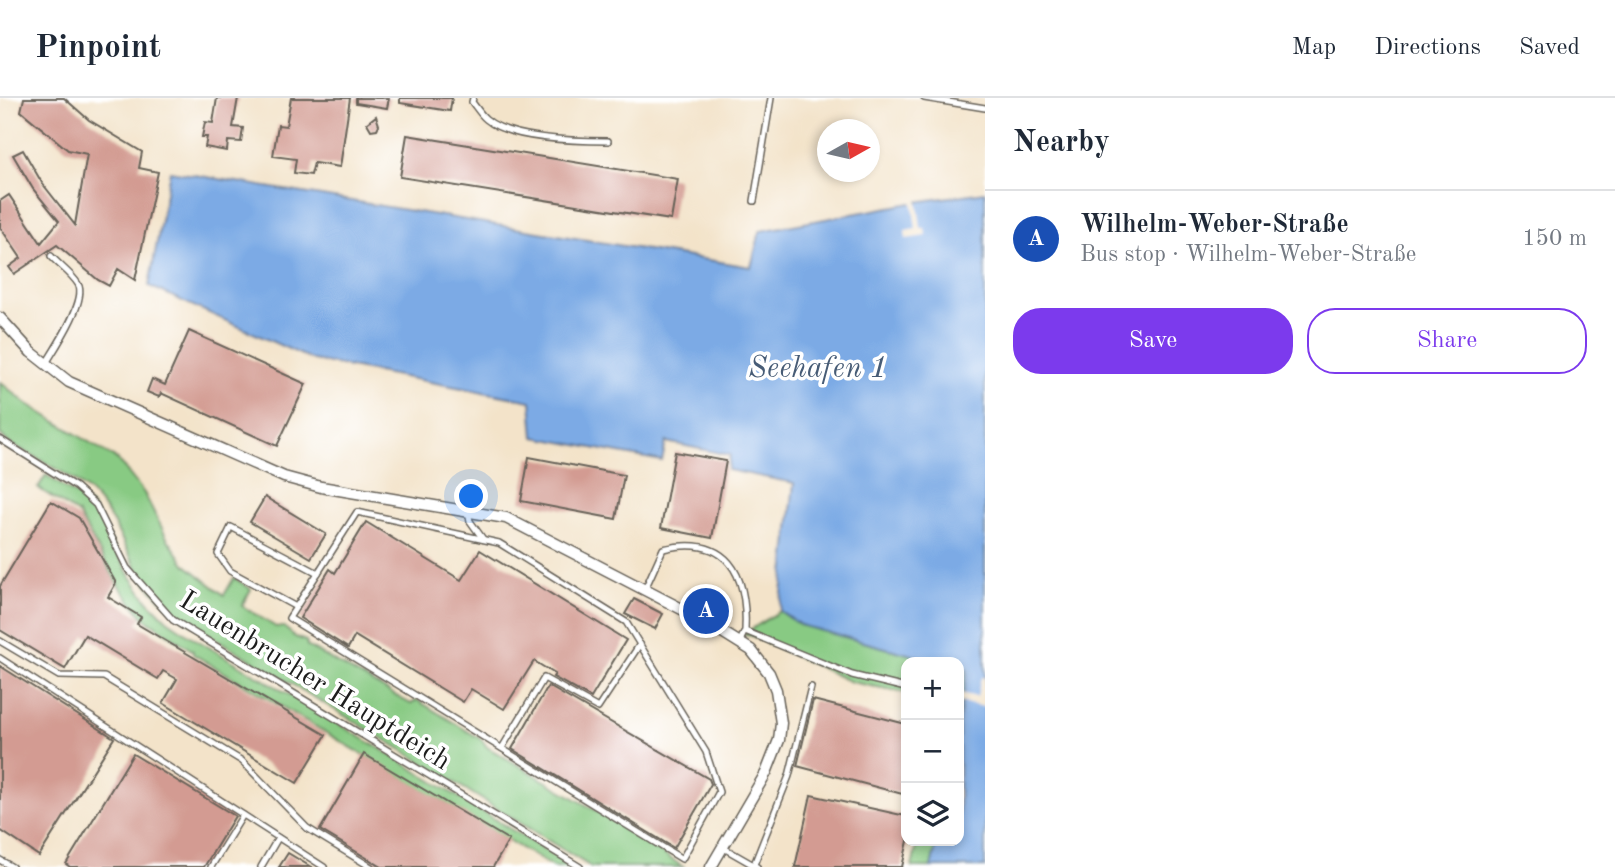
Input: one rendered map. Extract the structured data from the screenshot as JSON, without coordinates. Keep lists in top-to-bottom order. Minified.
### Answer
{"streets":{"lane":["Lauenbrucher Hauptdeich"]},"water":["Seehafen 1"],"north":"right","page":{"header":"Pinpoint","nav":["Map","Directions","Saved"],"heading":"Nearby","list":[{"mark":"A","name":"Wilhelm-Weber-Straße","note":"Bus stop · Wilhelm-Weber-Straße","value":"150 m"}],"buttons":["Save","Share"],"pins":"A","map_buttons":["+","−"]}}
